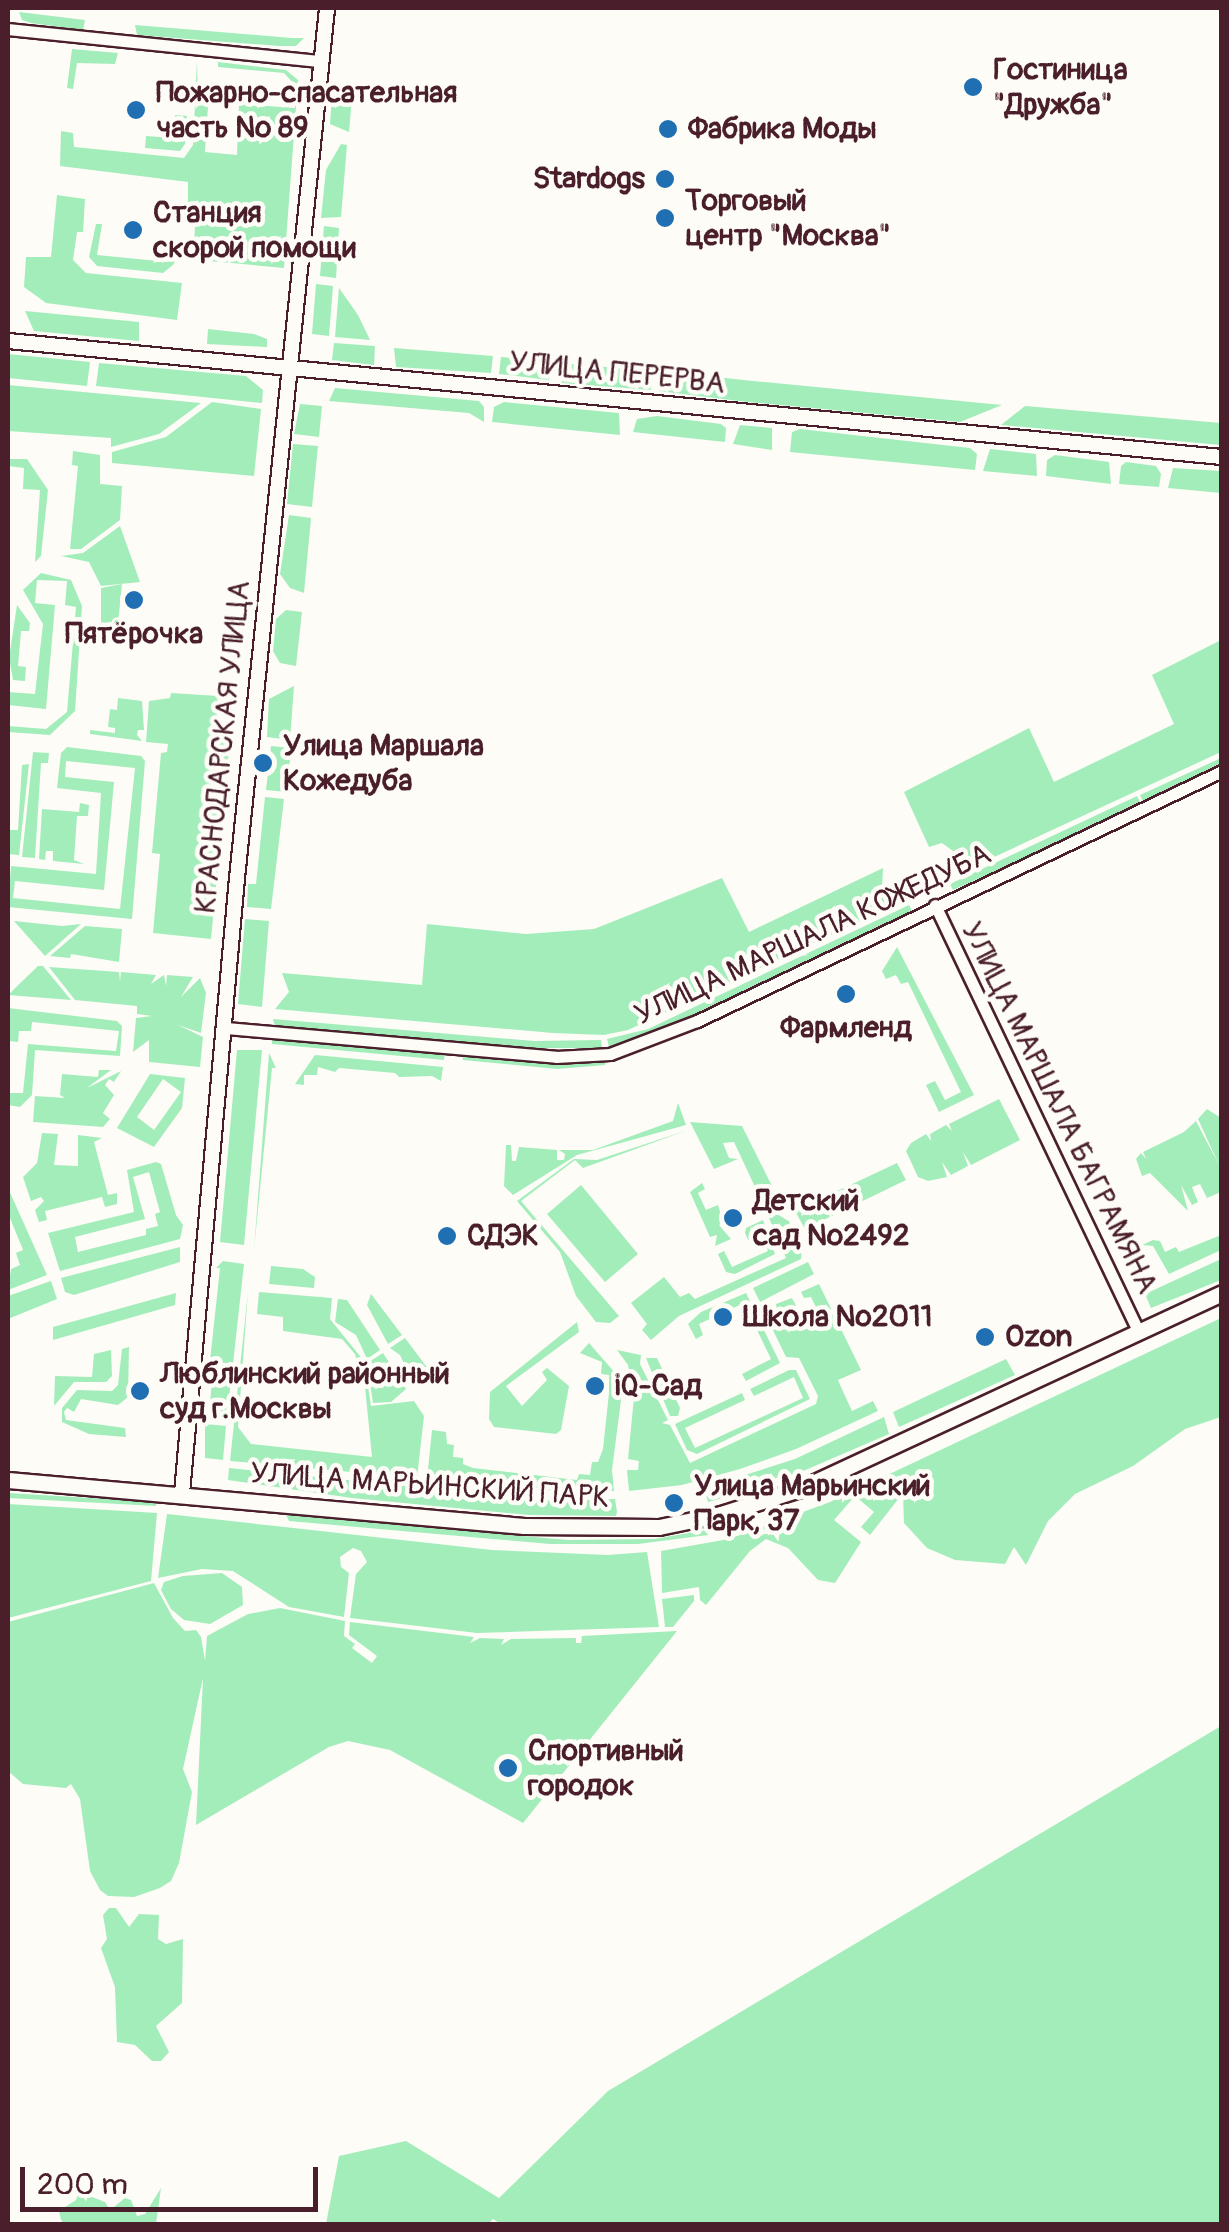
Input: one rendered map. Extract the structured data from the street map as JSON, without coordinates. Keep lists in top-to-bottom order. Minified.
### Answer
{"streets":{"main road":["УЛИЦА МАРЬИНСКИЙ ПАРК"],"street":["УЛИЦА ПЕРЕРВА","КРАСНОДАРСКАЯ УЛИЦА","УЛИЦА МАРШАЛА КОЖЕДУБА","УЛИЦА МАРШАЛА БАГРАМЯНА"]},"crossings":[["УЛИЦА ПЕРЕРВА","КРАСНОДАРСКАЯ УЛИЦА"],["КРАСНОДАРСКАЯ УЛИЦА","УЛИЦА МАРШАЛА КОЖЕДУБА"],["КРАСНОДАРСКАЯ УЛИЦА","УЛИЦА МАРЬИНСКИЙ ПАРК"],["УЛИЦА МАРШАЛА КОЖЕДУБА","УЛИЦА МАРШАЛА БАГРАМЯНА"],["УЛИЦА МАРШАЛА БАГРАМЯНА","УЛИЦА МАРЬИНСКИЙ ПАРК"]],"places":["Гостиница \"Дружба\"","Пожарно-спасательная часть № 89","Фабрика Моды","Stardogs","Торговый центр \"Москва\"","Станция скорой помощи","Пятёрочка","Улица Маршала Кожедуба","Фармленд","Детский сад №2492","СДЭК","Школа №2011","Ozon","iQ-Сад","Люблинский районный суд г.Москвы","Улица Марьинский Парк, 37","Спортивный городок"],"scale_bar":"200 m"}
